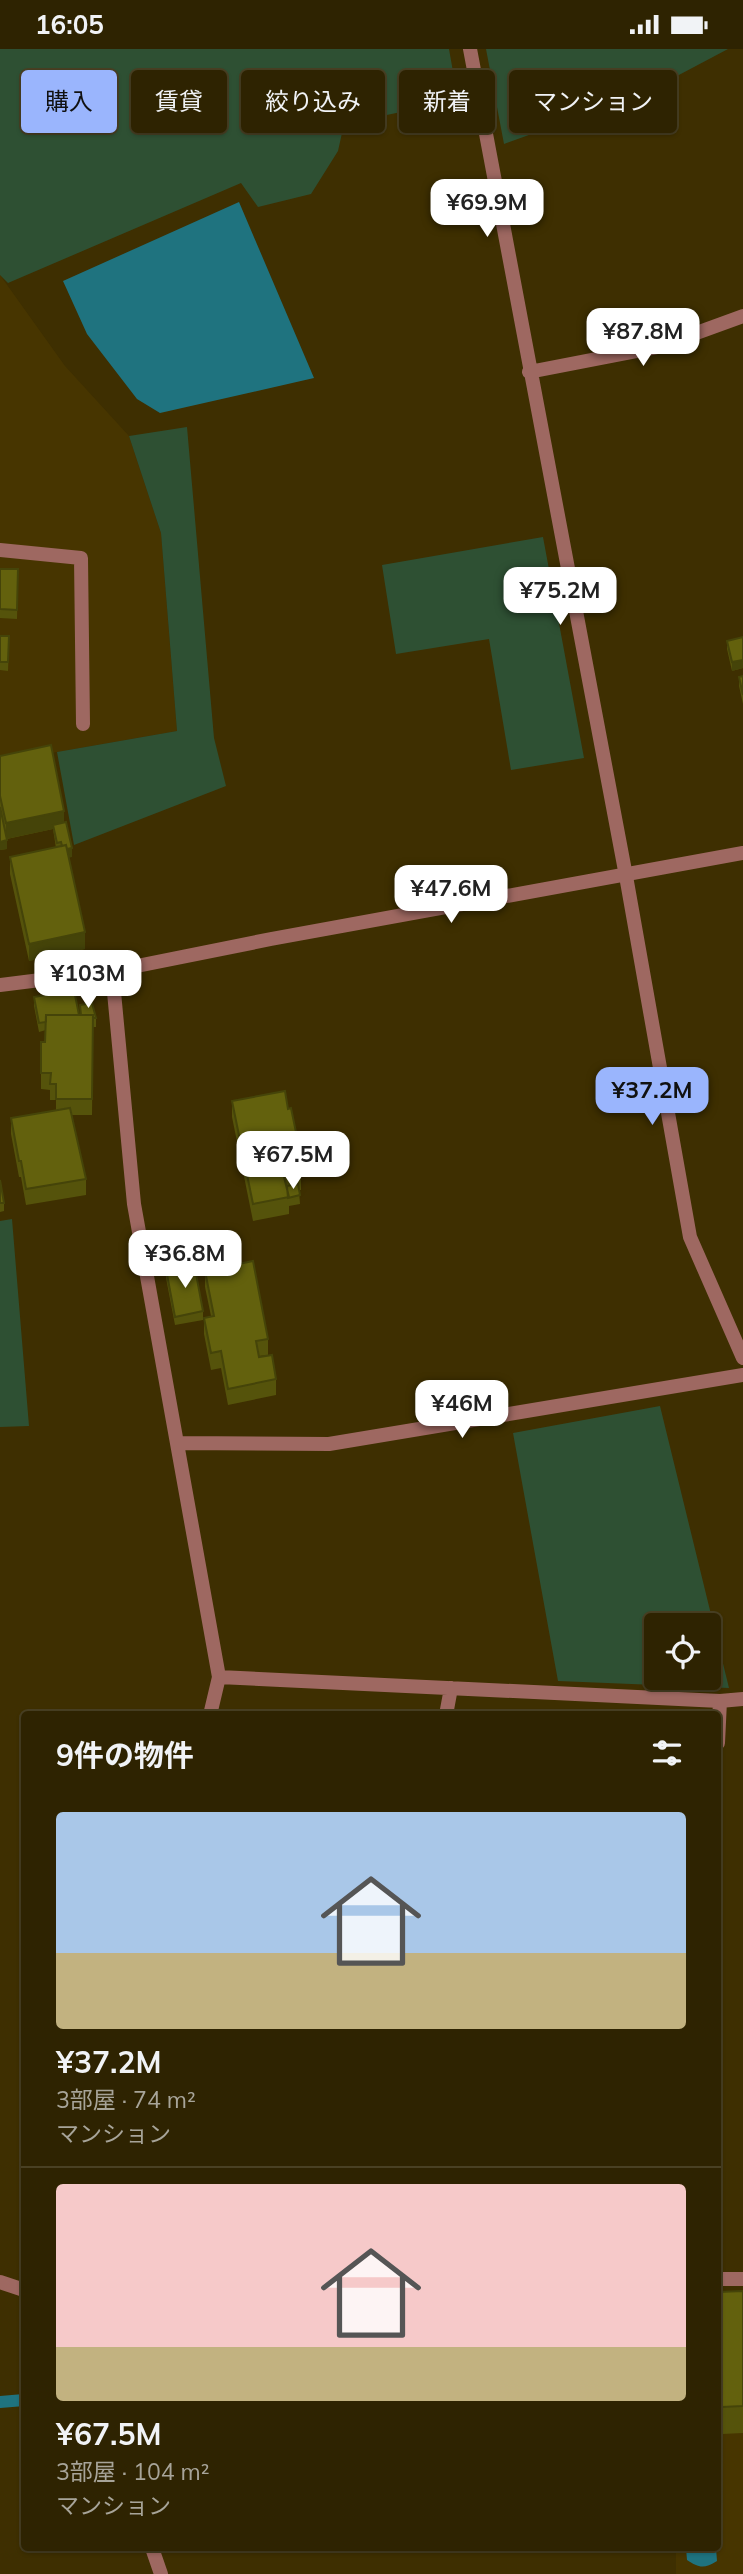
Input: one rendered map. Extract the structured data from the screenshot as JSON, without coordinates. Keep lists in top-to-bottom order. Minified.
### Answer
{"page":{"status":"16:05","chip":["購入","賃貸","絞り込み","新着","マンション"],"price":["¥69.9M","¥87.8M","¥75.2M","¥47.6M","¥103M","¥37.2M","¥67.5M","¥36.8M","¥46M"],"heading":"9件の物件","list":[{"name":"¥37.2M","note":"3部屋 · 74 m² · マンション"},{"name":"¥67.5M","note":"3部屋 · 104 m² · マンション"}]}}
